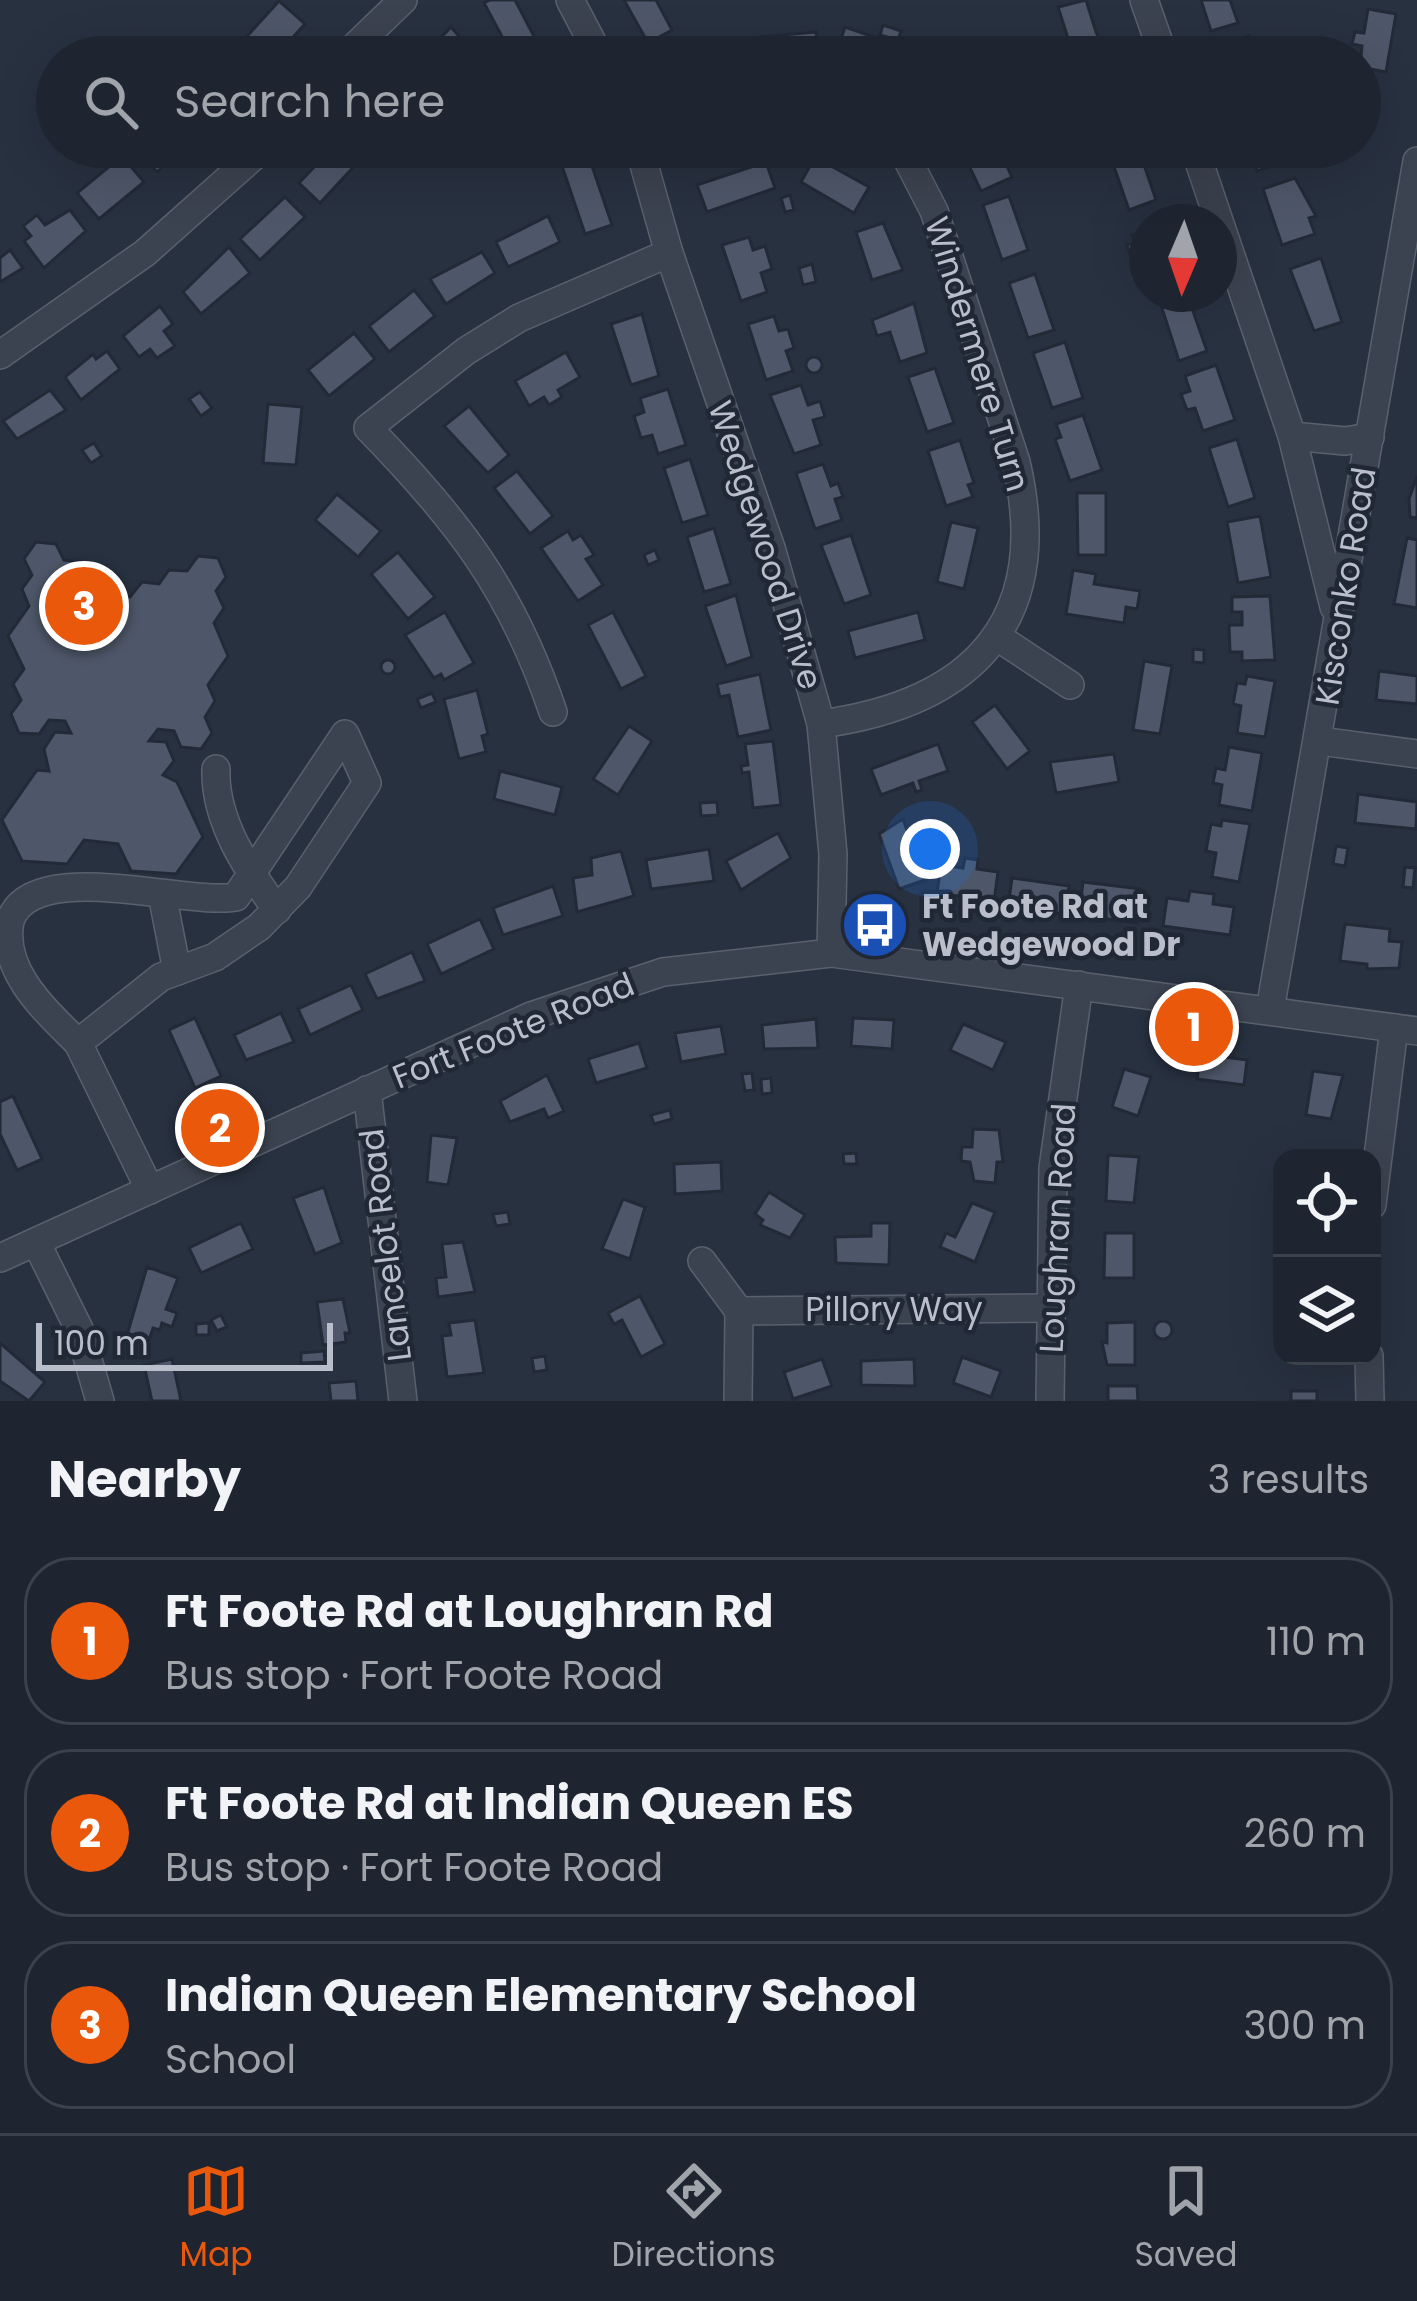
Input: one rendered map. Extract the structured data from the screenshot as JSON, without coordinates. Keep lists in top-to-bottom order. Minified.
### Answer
{"streets":{"street":["Windermere Turn","Wedgewood Drive","Kisconko Road","Fort Foote Road","Loughran Road","Lancelot Road","Pillory Way"]},"crossings":[["Windermere Turn","Wedgewood Drive"],["Wedgewood Drive","Fort Foote Road"],["Kisconko Road","Fort Foote Road"],["Fort Foote Road","Loughran Road"],["Fort Foote Road","Lancelot Road"],["Loughran Road","Pillory Way"]],"places":{"bus stop":["Ft Foote Rd at Wedgewood Dr"]},"scale_bar":"100 m","north":"bottom","page":{"search":"Search here","pins":["3","1","2"],"scale":"100 m","heading":["Nearby","3 results"],"list":[{"mark":"1","name":"Ft Foote Rd at Loughran Rd","note":"Bus stop · Fort Foote Road","value":"110 m"},{"mark":"2","name":"Ft Foote Rd at Indian Queen ES","note":"Bus stop · Fort Foote Road","value":"260 m"},{"mark":"3","name":"Indian Queen Elementary School","note":"School","value":"300 m"}],"nav":["Map","Directions","Saved"]}}
